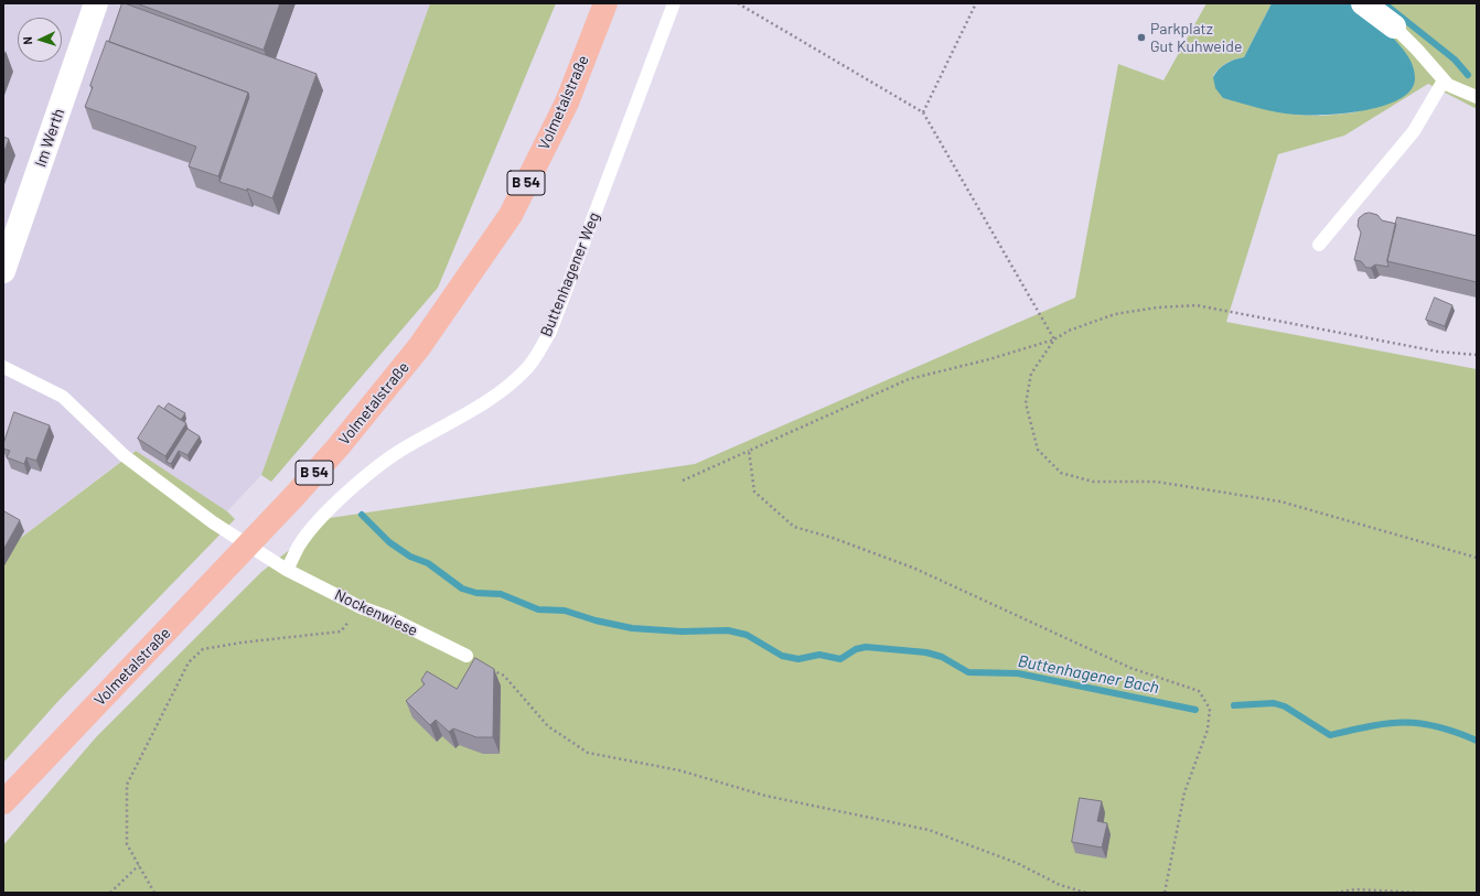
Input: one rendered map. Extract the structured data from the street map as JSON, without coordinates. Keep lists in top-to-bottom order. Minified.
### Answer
{"streets":{"main road":["Volmetalstraße","B 54"],"street":["Im Werth"],"lane":["Buttenhagener Weg","Nockenwiese"]},"crossings":[["Buttenhagener Weg","Nockenwiese"]],"water":["Buttenhagener Bach"],"places":["Parkplatz Gut Kuhweide"],"north":"left"}
